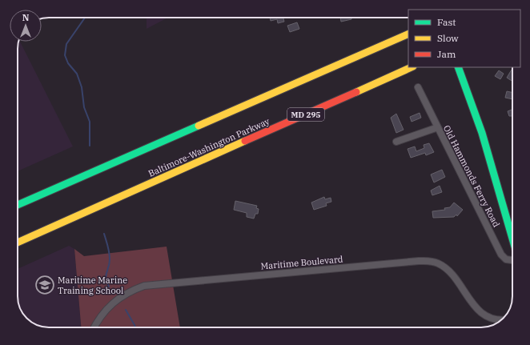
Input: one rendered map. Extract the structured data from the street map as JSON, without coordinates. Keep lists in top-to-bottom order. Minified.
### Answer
{"streets":{"main road":["MD 295","Baltimore-Washington Parkway"],"street":["Old Hammonds Ferry Road","Maritime Boulevard"]},"places":{"school or university":["Maritime Marine Training School"]},"legend":["Fast","Slow","Jam"],"north":"top"}
